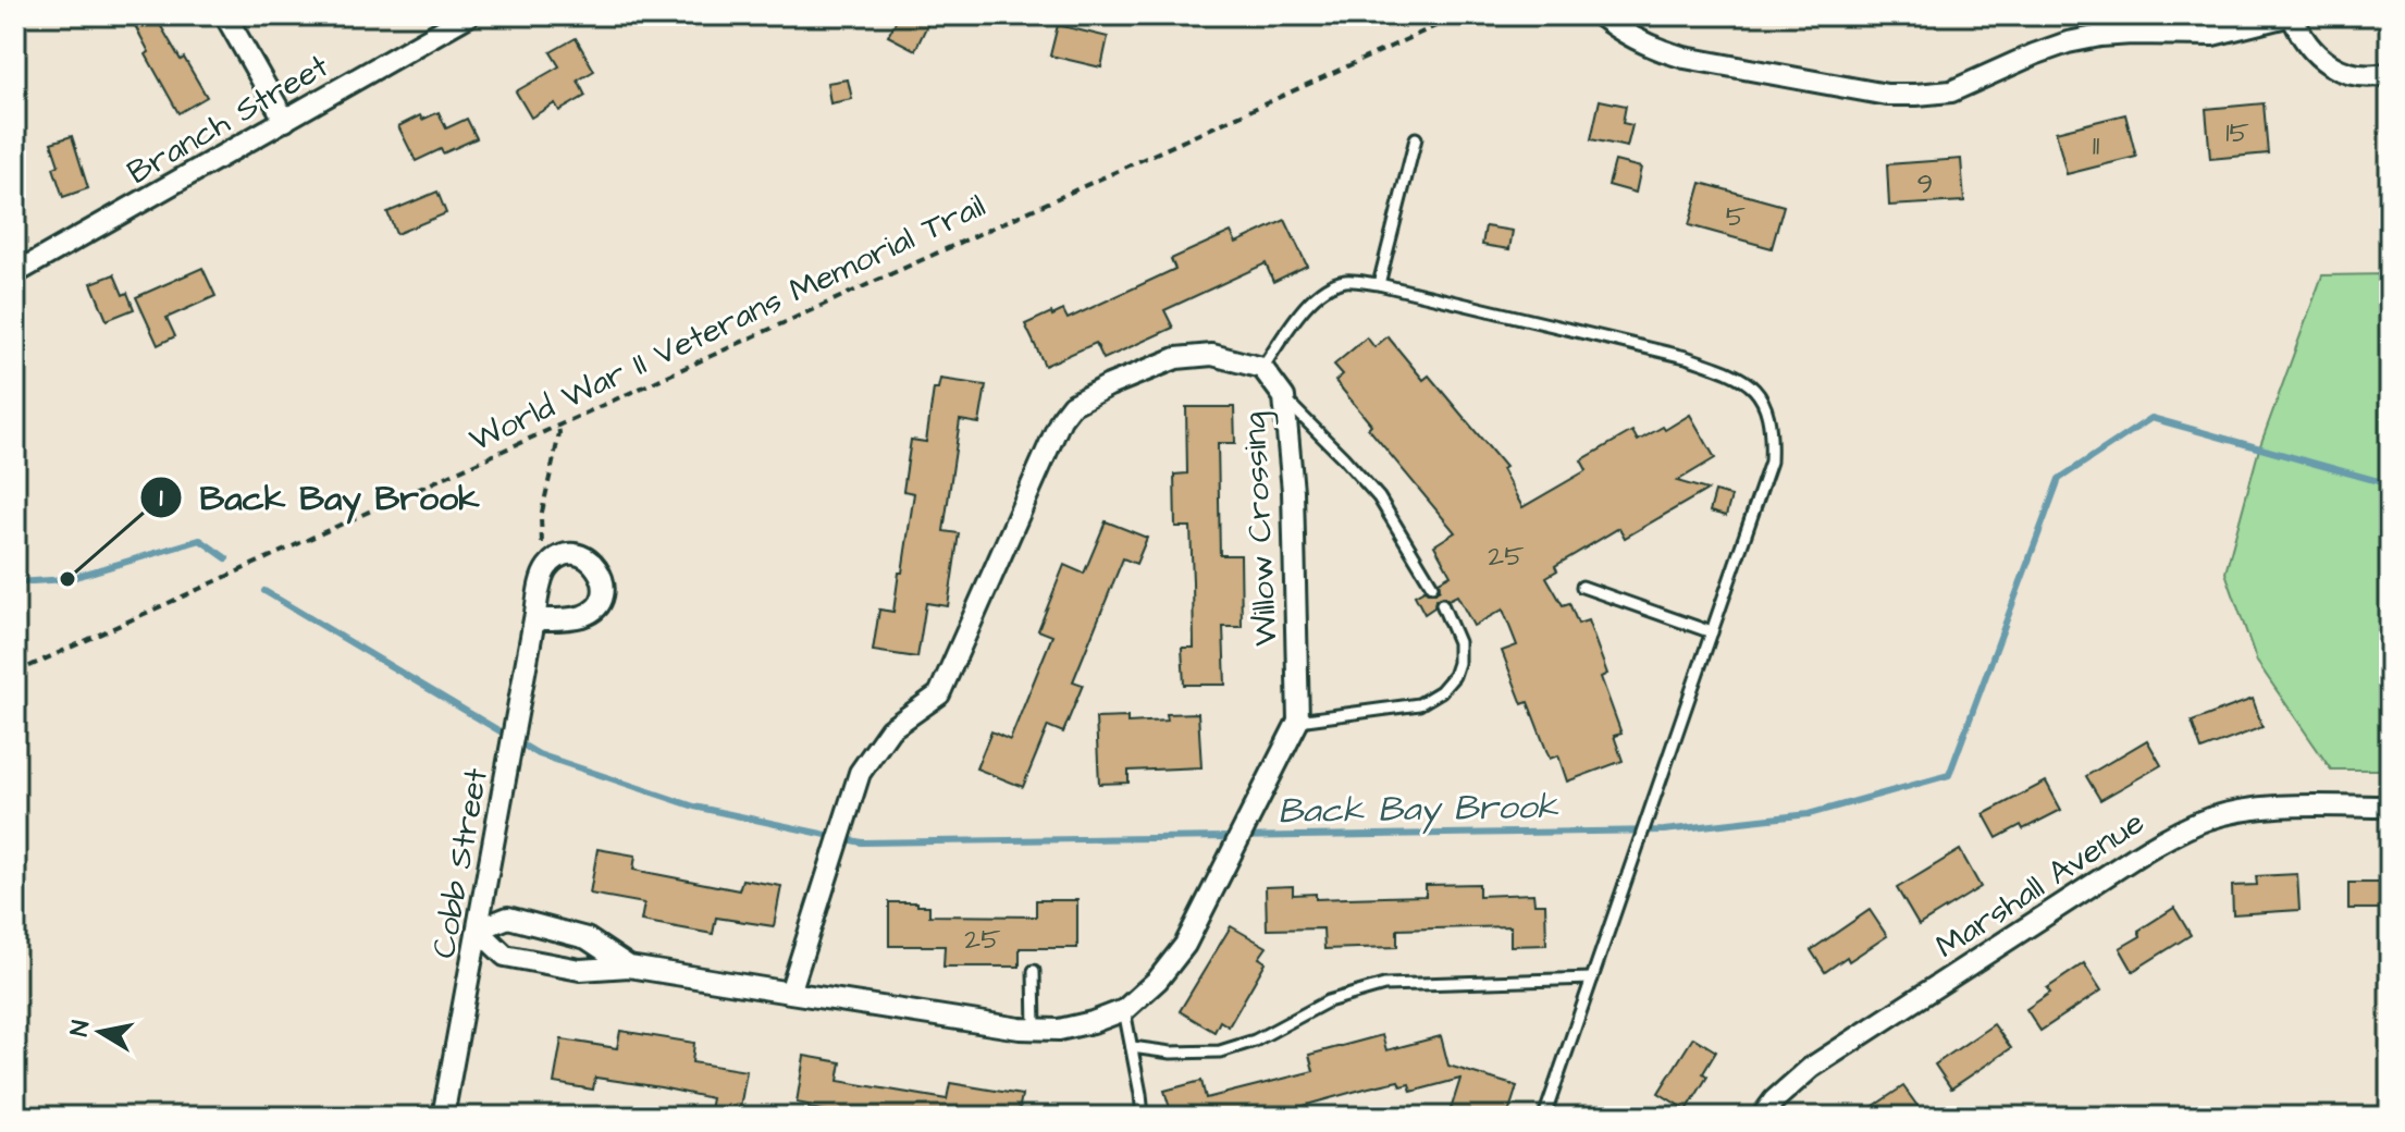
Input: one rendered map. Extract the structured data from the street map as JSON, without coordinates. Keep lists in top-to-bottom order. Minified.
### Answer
{"streets":{"street":["Branch Street","Willow Crossing","Cobb Street","Marshall Avenue"],"path":["World War II Veterans Memorial Trail"]},"crossings":[["Willow Crossing","Cobb Street"]],"water":["Back Bay Brook"],"places":["Back Bay Brook"],"house_numbers":["15","11","9","5","25","25"],"north":"left"}
